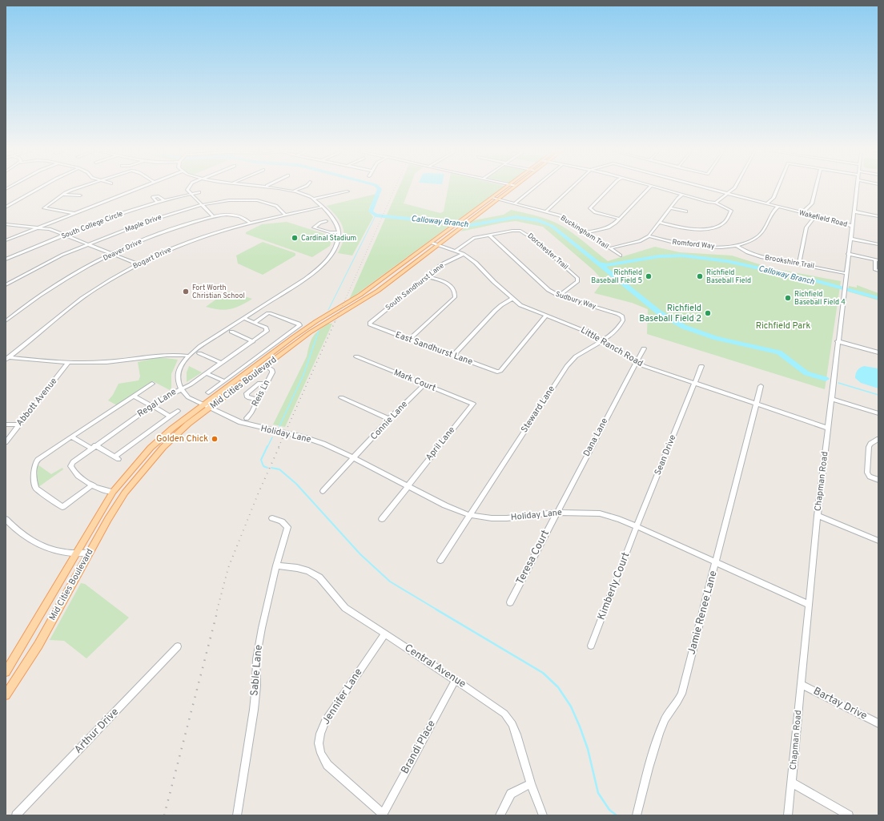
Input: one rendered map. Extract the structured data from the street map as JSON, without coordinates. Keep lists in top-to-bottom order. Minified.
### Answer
{"streets":{"main road":["Mid Cities Boulevard"],"street":["Wakefield Road","Maple Drive","South College Circle","Buckingham Trail","Romford Way","Deaver Drive","Dorchester Trail","Bogart Drive","Brookshire Trail","South Sandhurst Lane","Sudbury Way","Little Ranch Road","East Sandhurst Lane","Mark Court","Reis Ln","Abbott Avenue","Regal Lane","Steward Lane","Connie Lane","Holiday Lane","Dana Lane","April Lane","Sean Drive","Chapman Road","Teresa Court","Kimberly Court","Jamie Renee Lane","Central Avenue","Sable Lane","Jennifer Lane","Bartay Drive","Arthur Drive","Brandi Place"]},"crossings":[["Wakefield Road","Romford Way"],["Wakefield Road","Chapman Road"],["Maple Drive","Bogart Drive"],["Buckingham Trail","Mid Cities Boulevard"],["Romford Way","Brookshire Trail"],["Deaver Drive","Bogart Drive"],["Dorchester Trail","Sudbury Way"],["Dorchester Trail","Little Ranch Road"],["Brookshire Trail","Chapman Road"],["South Sandhurst Lane","Little Ranch Road"],["South Sandhurst Lane","East Sandhurst Lane"],["Sudbury Way","Steward Lane"],["Little Ranch Road","East Sandhurst Lane"],["Little Ranch Road","Mid Cities Boulevard"],["Little Ranch Road","Steward Lane"],["Little Ranch Road","Dana Lane"],["Little Ranch Road","Sean Drive"],["Little Ranch Road","Chapman Road"],["Little Ranch Road","Jamie Renee Lane"],["Mark Court","Connie Lane"],["Mark Court","April Lane"],["Mid Cities Boulevard","Regal Lane"],["Mid Cities Boulevard","Holiday Lane"],["Regal Lane","Holiday Lane"],["Steward Lane","Holiday Lane"],["Connie Lane","Holiday Lane"],["Holiday Lane","Dana Lane"],["Holiday Lane","April Lane"],["Holiday Lane","Sean Drive"],["Holiday Lane","Chapman Road"],["Holiday Lane","Teresa Court"],["Holiday Lane","Kimberly Court"],["Holiday Lane","Jamie Renee Lane"],["Dana Lane","Teresa Court"],["Sean Drive","Kimberly Court"],["Chapman Road","Bartay Drive"],["Central Avenue","Sable Lane"],["Central Avenue","Jennifer Lane"],["Central Avenue","Brandi Place"],["Jennifer Lane","Brandi Place"]],"water":["Calloway Branch"],"parks":["Richfield Park"],"places":["Cardinal Stadium","Richfield Baseball Field 5","Richfield Baseball Field","Fort Worth Christian School","Richfield Baseball Field 4","Richfield Baseball Field 2","Golden Chick"]}
